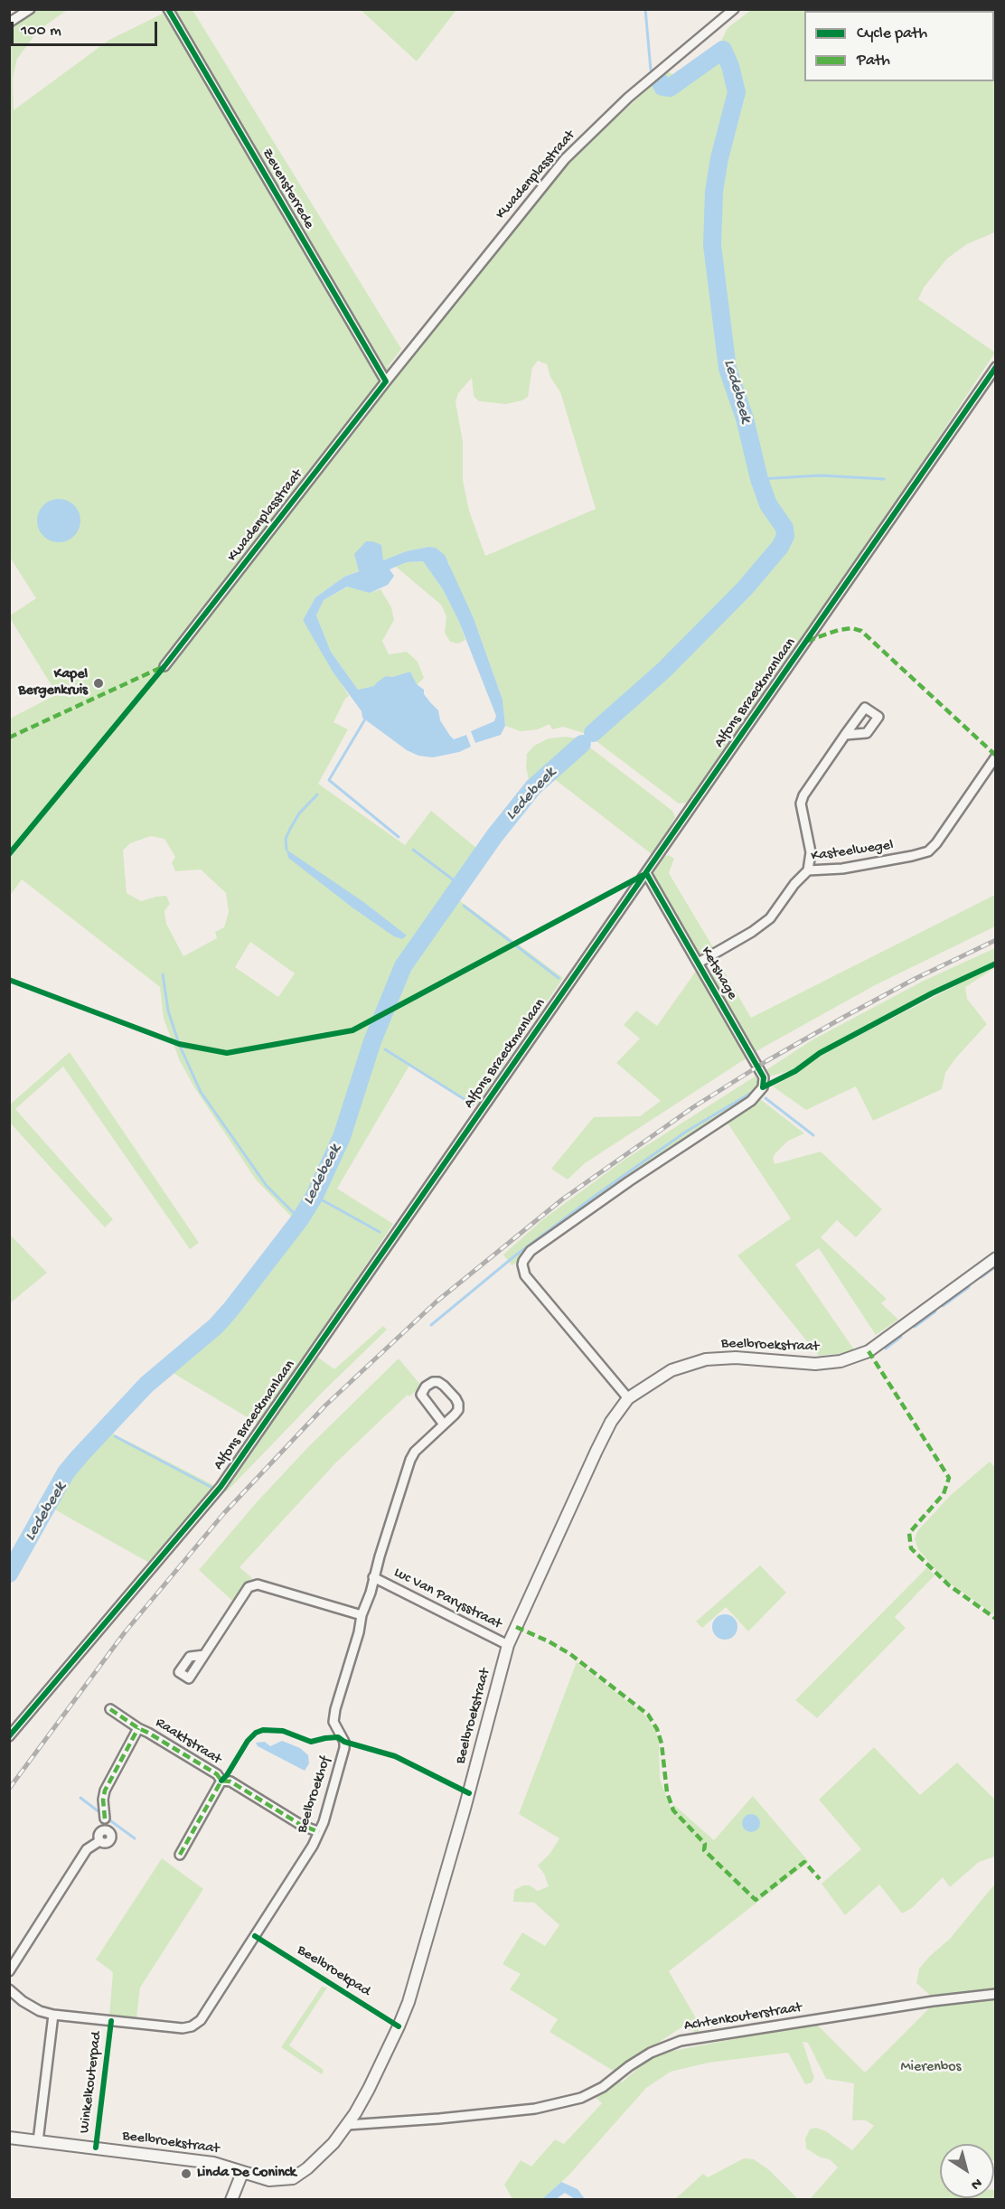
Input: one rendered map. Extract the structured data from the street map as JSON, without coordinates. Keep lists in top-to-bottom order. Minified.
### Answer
{"streets":{"street":["Kwadenplasstraat","Zevensterrede","Alfons Braeckmanlaan","Kasteelwegel","Ketshage","Beelbroekstraat","Luc Van Parysstraat","Raaktstraat","Beelbroekhof","Achtenkouterstraat"],"cycle path":["Beelbroekpad","Winkelkouterpad"]},"crossings":[["Kwadenplasstraat","Zevensterrede"],["Alfons Braeckmanlaan","Ketshage"],["Kasteelwegel","Ketshage"],["Ketshage","Beelbroekstraat"],["Beelbroekstraat","Luc Van Parysstraat"],["Beelbroekstraat","Achtenkouterstraat"],["Luc Van Parysstraat","Beelbroekhof"],["Raaktstraat","Beelbroekhof"]],"water":["Ledebeek"],"parks":["Mierenbos"],"places":["Kapel Bergenkruis","Linda De Coninck"],"legend":["Cycle path","Path"],"scale_bar":"100 m","north":"bottom right"}
